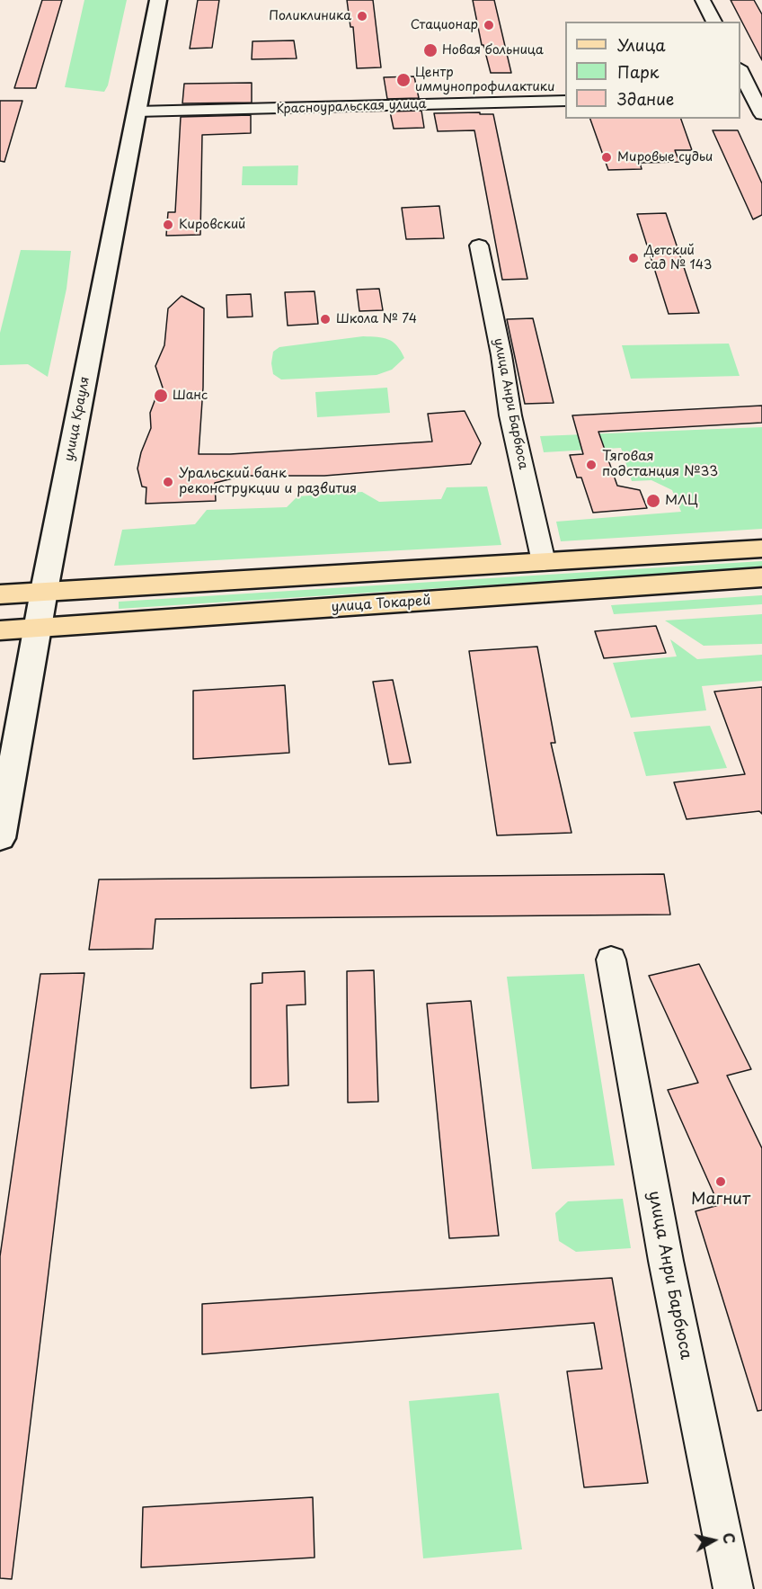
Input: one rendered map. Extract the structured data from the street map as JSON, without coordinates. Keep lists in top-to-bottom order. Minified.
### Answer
{"streets":{"main road":["улица Крауля","улица Токарей"],"street":["Красноуральская улица","улица Анри Барбюса"]},"crossings":[["Красноуральская улица","улица Крауля"],["улица Крауля","улица Токарей"]],"places":["Поликлиника","Стационар","Новая больница","Центр иммунопрофилактики","Мировые судьи","Кировский","Детский сад № 143","Школа № 74","Шанс","Тяговая подстанция №33","Уральский банк реконструкции и развития","МЛЦ","Магнит"],"legend":["Улица","Парк","Здание"],"north":"right"}
